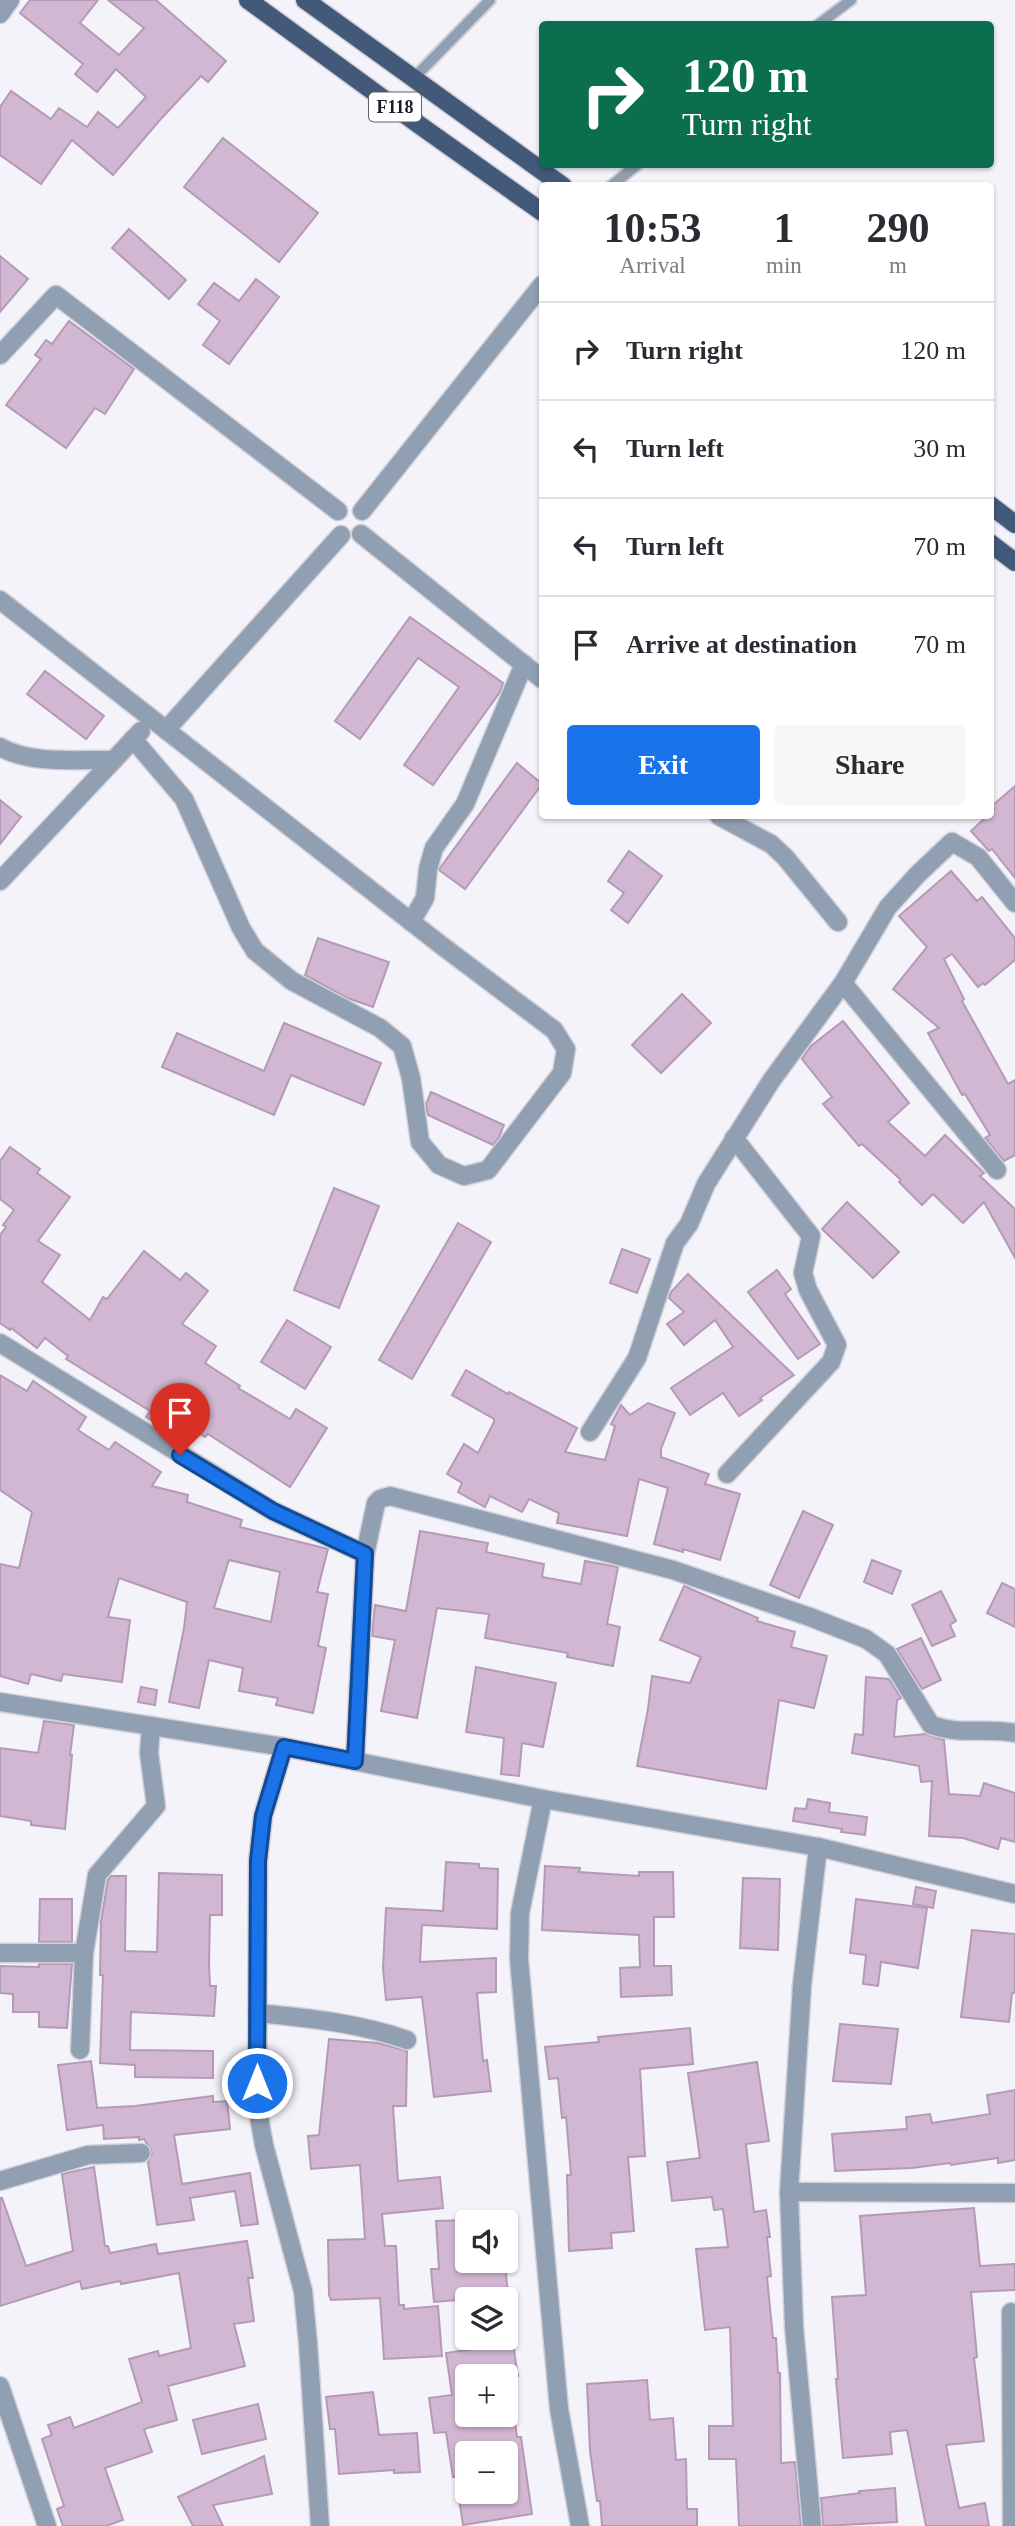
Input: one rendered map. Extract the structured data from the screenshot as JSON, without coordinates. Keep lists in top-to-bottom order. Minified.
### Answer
{"streets":{"main road":["F118"]},"page":{"turn":["120 m","Turn right"],"eta":["10:53","Arrival","1","min","290","m"],"list":[{"name":"Turn right","value":"120 m"},{"name":"Turn left","value":"30 m"},{"name":"Turn left","value":"70 m"},{"name":"Arrive at destination","value":"70 m"}],"buttons":["Exit","Share"],"map_buttons":["+","−"]}}
